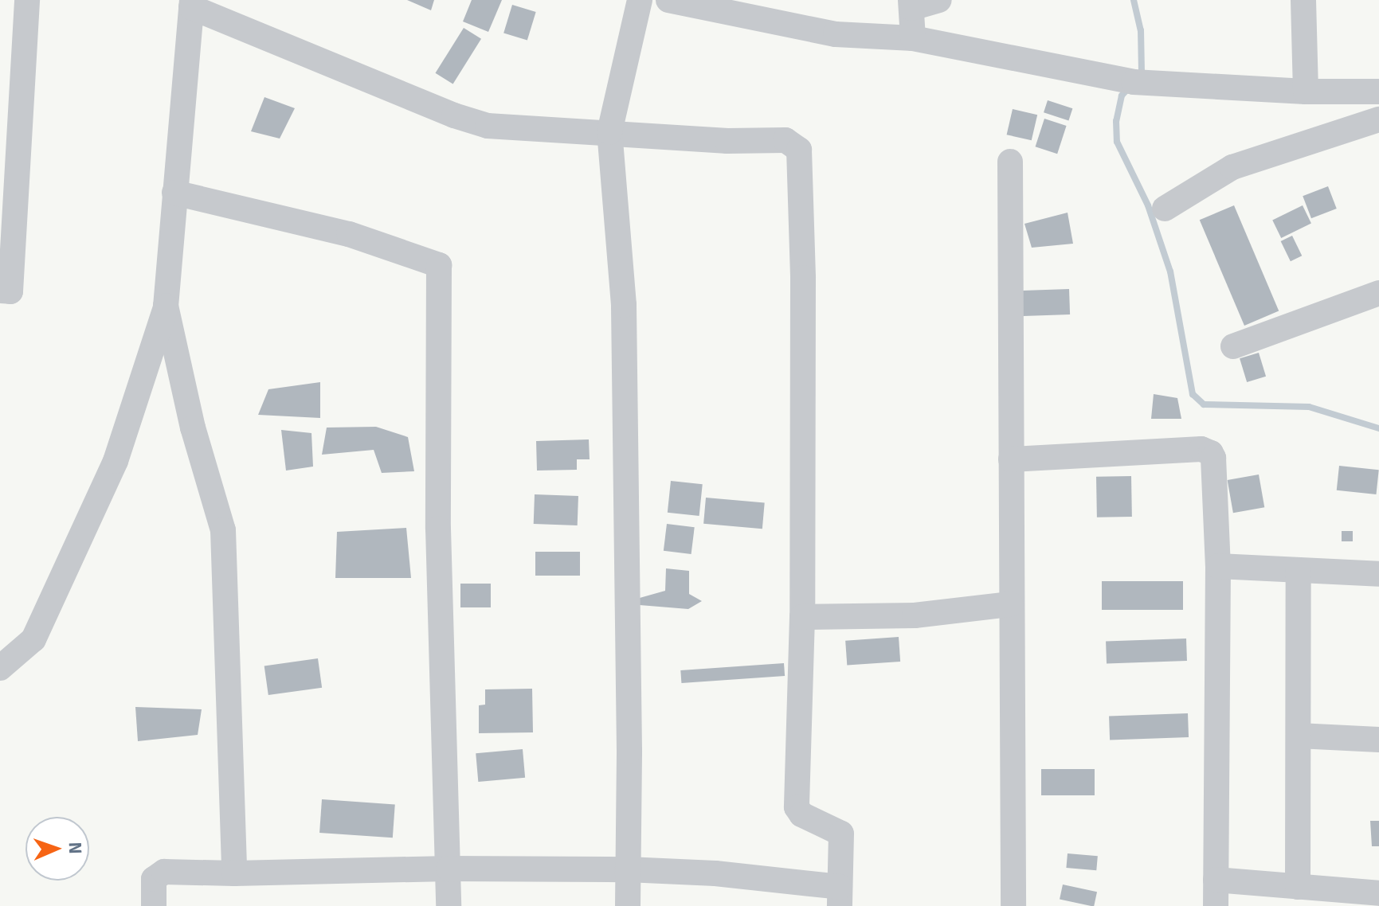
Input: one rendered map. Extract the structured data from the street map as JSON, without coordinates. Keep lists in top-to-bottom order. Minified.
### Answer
{"north":"right"}
